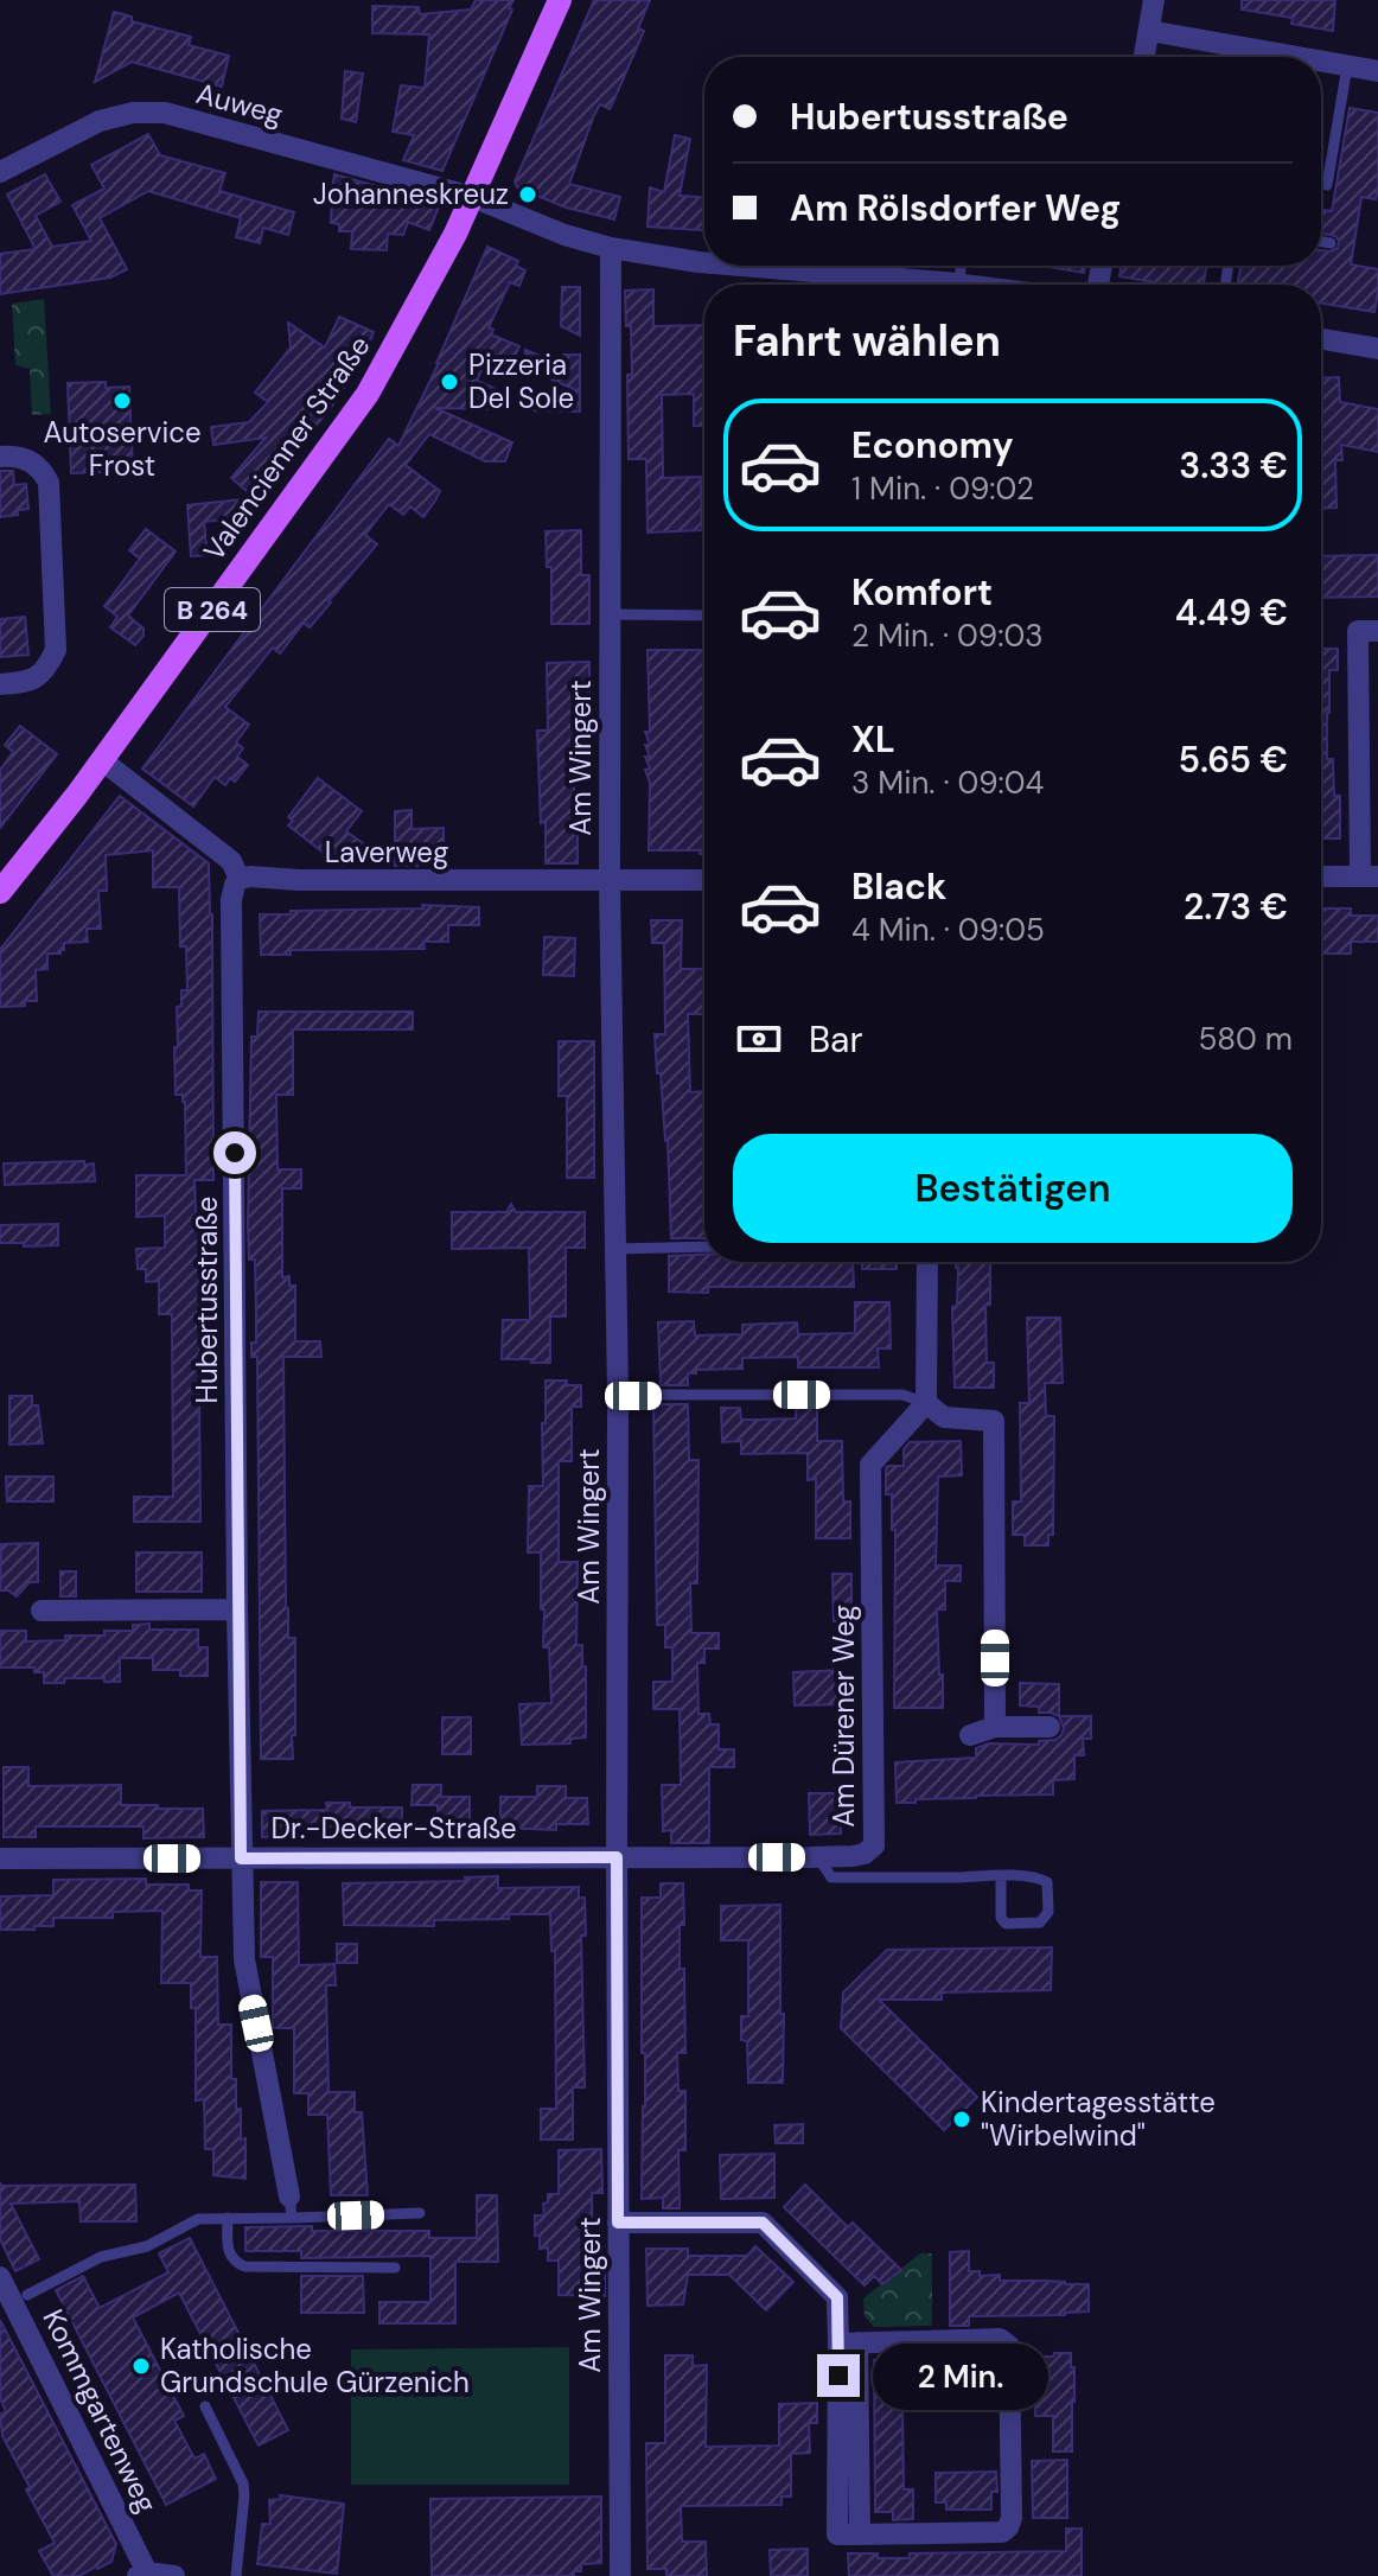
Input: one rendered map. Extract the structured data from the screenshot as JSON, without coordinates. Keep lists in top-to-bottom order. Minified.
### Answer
{"streets":{"main road":["Valencienner Straße","B 264"],"street":["Auweg","Am Wingert","Laverweg","Hubertusstraße","Am Dürener Weg","Dr.-Decker-Straße","Kommgartenweg"]},"crossings":[["Auweg","Valencienner Straße"],["Auweg","Am Wingert"],["Am Wingert","Laverweg"],["Am Wingert","Am Dürener Weg"],["Am Wingert","Dr.-Decker-Straße"],["Laverweg","Hubertusstraße"],["Hubertusstraße","Dr.-Decker-Straße"],["Am Dürener Weg","Dr.-Decker-Straße"]],"places":["Johanneskreuz","Pizzeria Del Sole","Autoservice Frost","Kindertagesstätte \"Wirbelwind\"","Katholische Grundschule Gürzenich"],"page":{"banner":["Hubertusstraße","Am Rölsdorfer Weg"],"heading":"Fahrt wählen","list":[{"name":"Economy","note":"1 Min. · 09:02","value":"3.33 €"},{"name":"Komfort","note":"2 Min. · 09:03","value":"4.49 €"},{"name":"XL","note":"3 Min. · 09:04","value":"5.65 €"},{"name":"Black","note":"4 Min. · 09:05","value":"2.73 €"}],"pay":["Bar","580 m"],"buttons":"Bestätigen","bubble":"2 Min."}}
